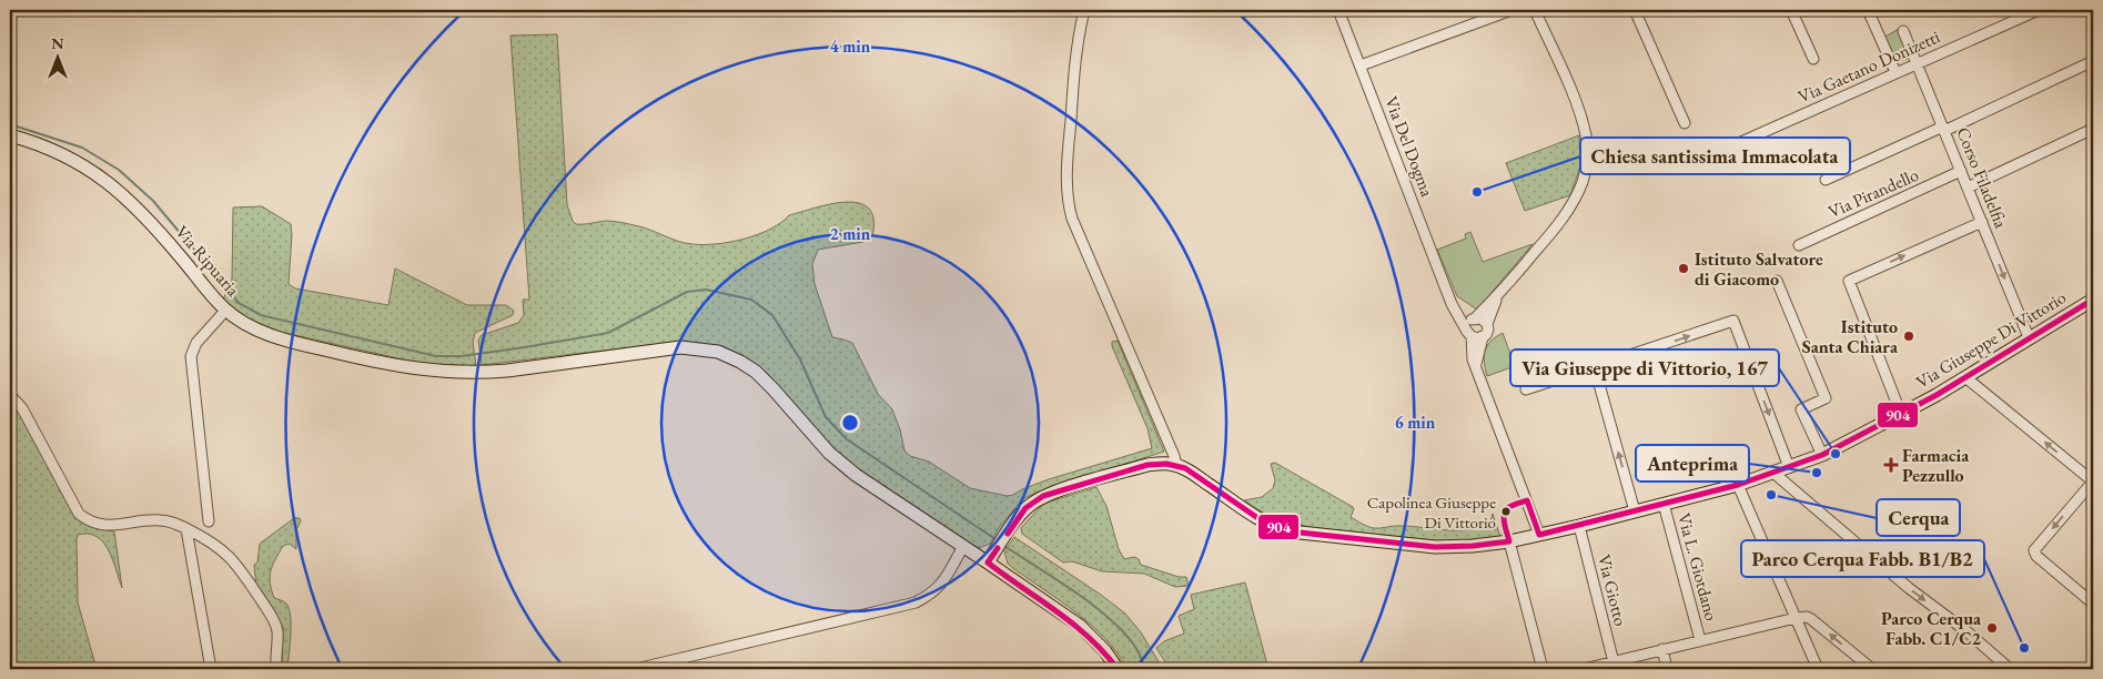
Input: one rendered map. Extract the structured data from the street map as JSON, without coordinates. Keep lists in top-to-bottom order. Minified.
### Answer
{"streets":{"street":["Via Gaetano Donizetti","Via Del Dogma","Corso Filadelfia","Via Pirandello","Via Ripuaria","Via Giuseppe Di Vittorio","Via L. Giotdano","Via Giotto"]},"crossings":[["Via Gaetano Donizetti","Corso Filadelfia"],["Corso Filadelfia","Via Pirandello"],["Corso Filadelfia","Via Giuseppe Di Vittorio"],["Via Ripuaria","Via Giuseppe Di Vittorio"],["Via Giuseppe Di Vittorio","Via L. Giotdano"],["Via Giuseppe Di Vittorio","Via Giotto"]],"one_way":["Corso Filadelfia"],"places":{"other":["Chiesa santissima Immacolata","Istituto Salvatore di Giacomo","Istituto Santa Chiara","Via Giuseppe di Vittorio, 167","Anteprima","Cerqua","Capolinea Giuseppe Di Vittorio","Parco Cerqua Fabb. C1/C2","Parco Cerqua Fabb. B1/B2"],"health":["Farmacia Pezzullo"]},"lines":["transit line 904"],"north":"top","rings":["4 min","2 min","6 min"]}
